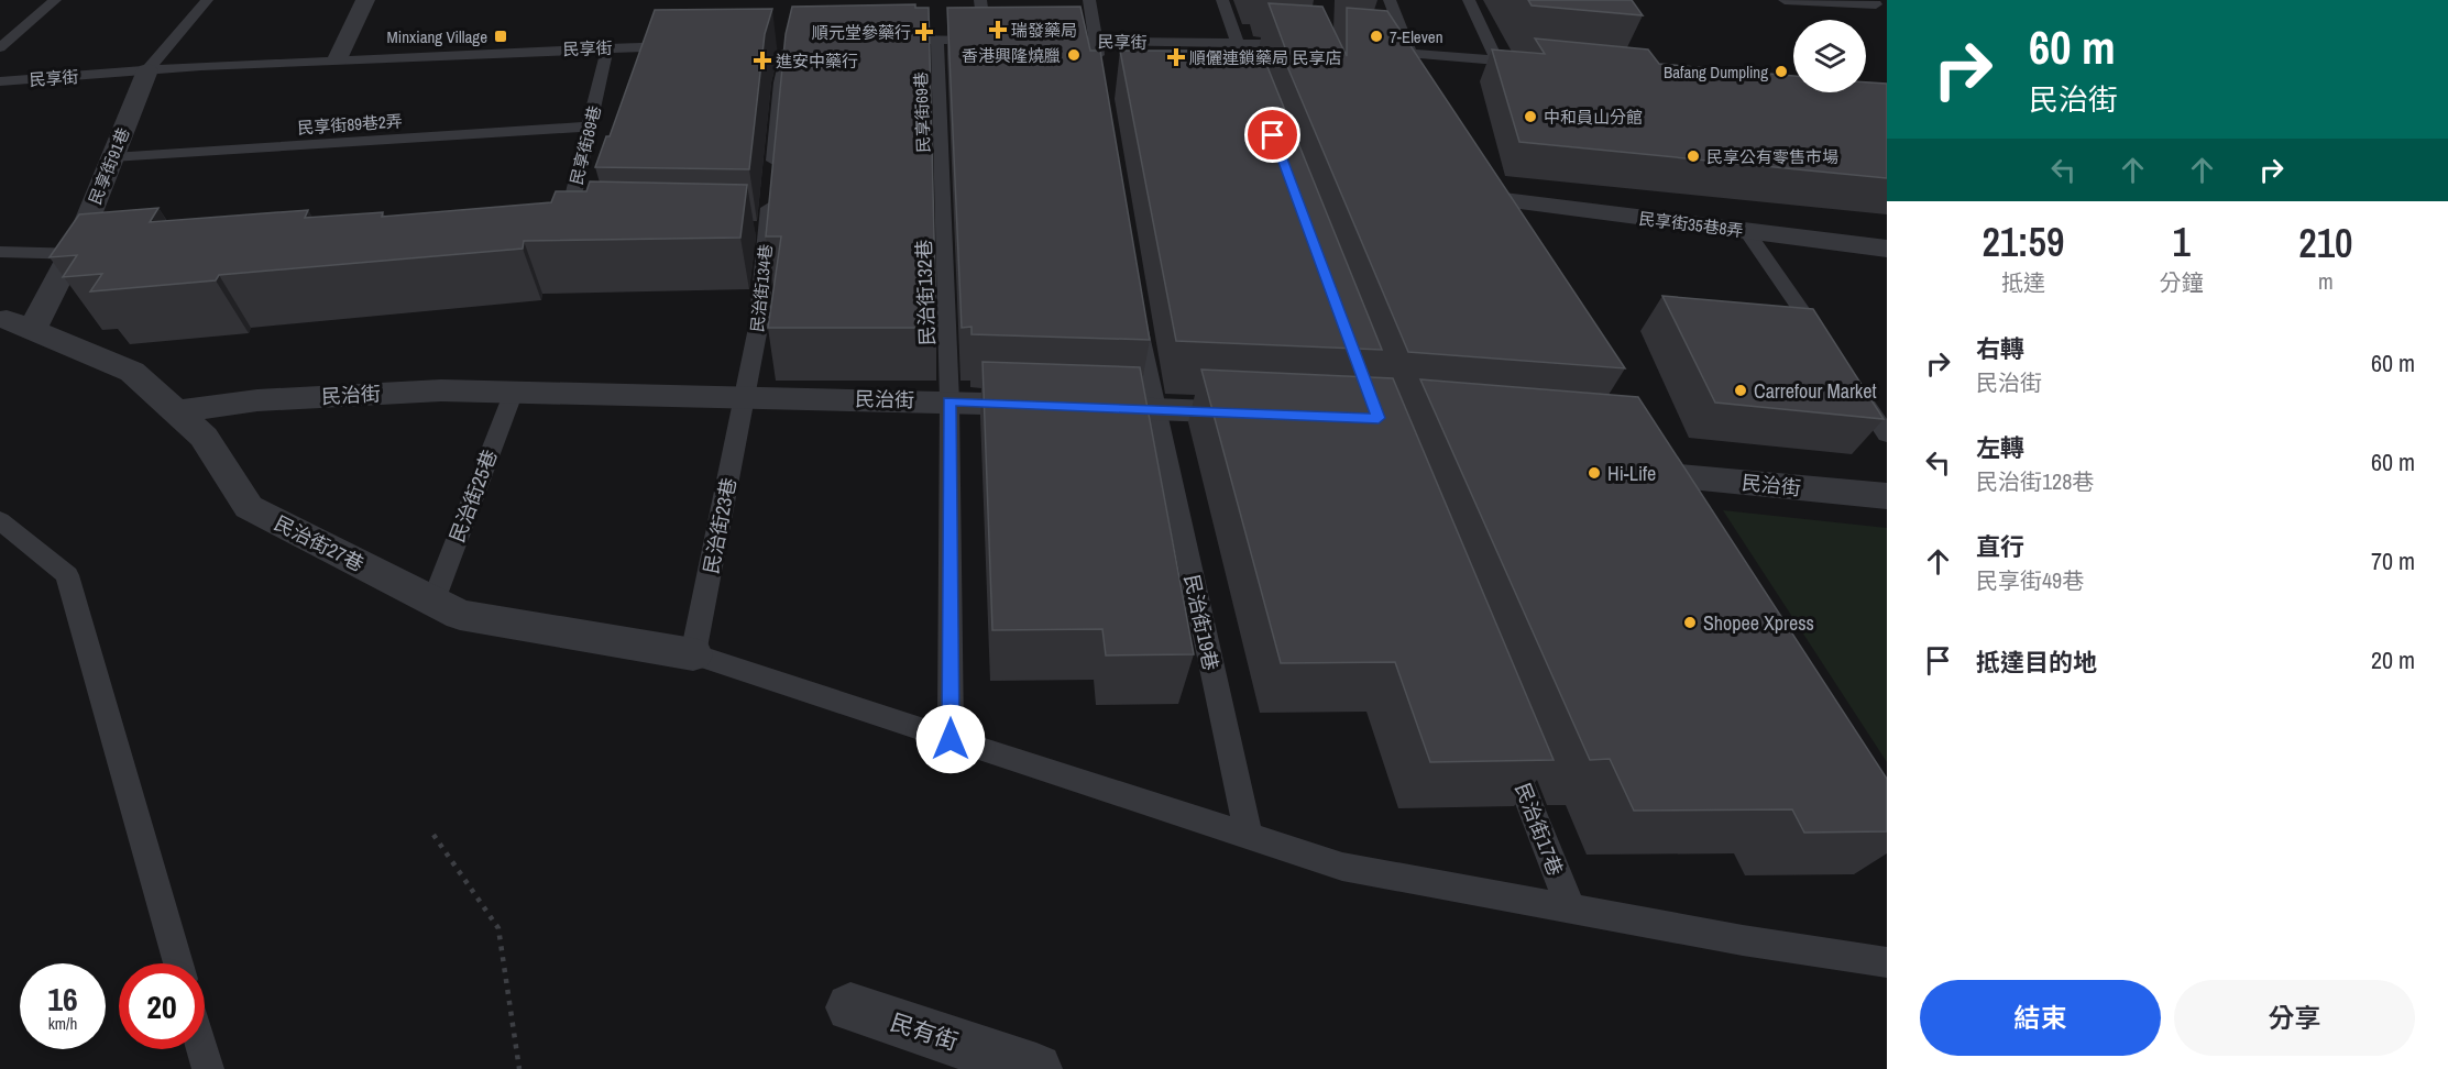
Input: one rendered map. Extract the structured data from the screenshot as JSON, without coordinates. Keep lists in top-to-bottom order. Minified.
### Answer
{"streets":{"street":["民享街91巷","民享街35巷8弄","民治街","民治街27巷","民有街"],"lane":["民享街","民享街69巷","民享街89巷2弄","民享街89巷","民治街134巷","民治街132巷","民治街25巷","民治街23巷","民治街19巷","民治街17巷"]},"crossings":[["民享街","民享街89巷"],["民享街","民享街91巷"],["民享街69巷","民治街132巷"],["民享街89巷2弄","民享街89巷"],["民享街89巷2弄","民享街91巷"],["民享街91巷","民治街27巷"],["民治街134巷","民治街"],["民治街134巷","民治街23巷"],["民治街132巷","民治街"],["民治街","民治街25巷"],["民治街","民治街23巷"],["民治街","民治街27巷"],["民治街","民治街19巷"],["民治街25巷","民治街27巷"],["民治街23巷","民治街27巷"]],"places":{"health":["瑞發藥局","順元堂參藥行","順儷連鎖藥局 民享店","進安中藥行"],"transit":["Minxiang Village"],"other":["7-Eleven","香港興隆燒臘","Bafang Dumpling","中和員山分館","民享公有零售市場","Carrefour Market","Hi-Life","Shopee Xpress"]},"page":{"turn":["60 m","民治街"],"eta":["21:59","抵達","1","分鐘","210","m"],"list":[{"name":"右轉","note":"民治街","value":"60 m"},{"name":"左轉","note":"民治街128巷","value":"60 m"},{"name":"直行","note":"民享街49巷","value":"70 m"},{"name":"抵達目的地","value":"20 m"}],"speed":"16 km/h","limit":"20","buttons":["結束","分享"]}}
